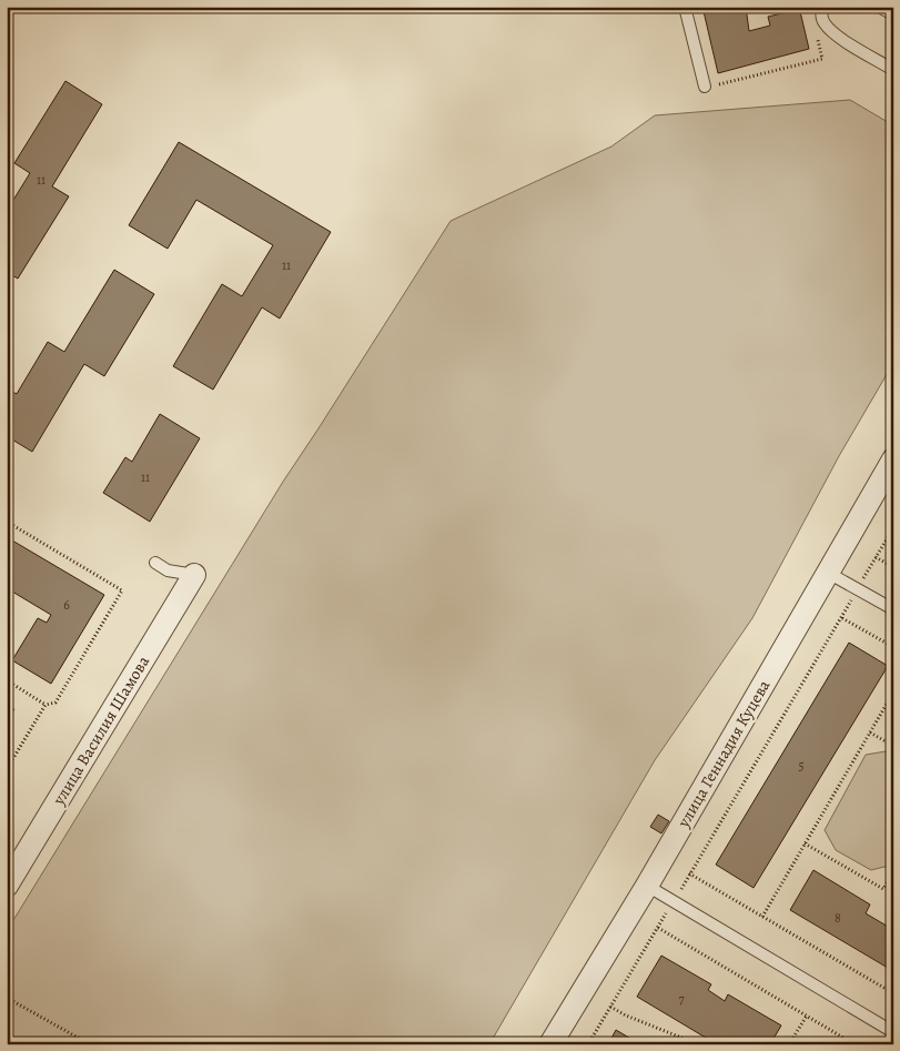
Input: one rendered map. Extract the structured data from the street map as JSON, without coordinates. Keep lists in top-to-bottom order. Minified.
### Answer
{"streets":{"street":["улица Василия Шамова","улица Геннадия Куцева"]},"house_numbers":["11","11","11","6","5","8","7"]}
